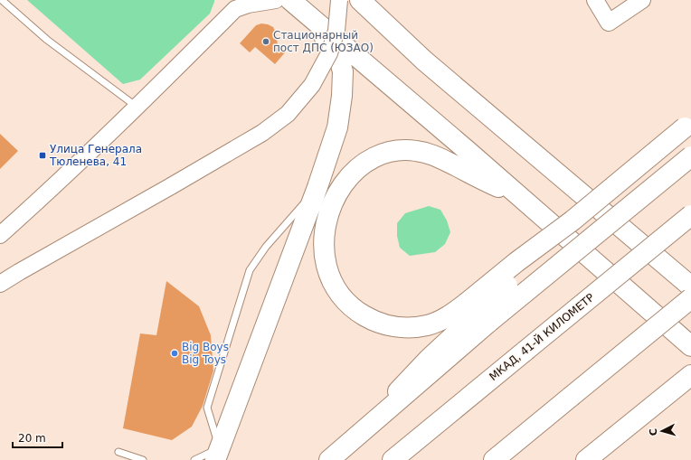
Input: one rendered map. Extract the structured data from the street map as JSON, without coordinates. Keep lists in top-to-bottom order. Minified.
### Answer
{"streets":{"main road":["МКАД, 41-Й КИЛОМЕТР"]},"places":{"other":["Стационарный пост ДПС (ЮЗАО)","Big Boys Big Toys"],"transit":["Улица Генерала Тюленева, 41"]},"scale_bar":"20 m","north":"left"}
